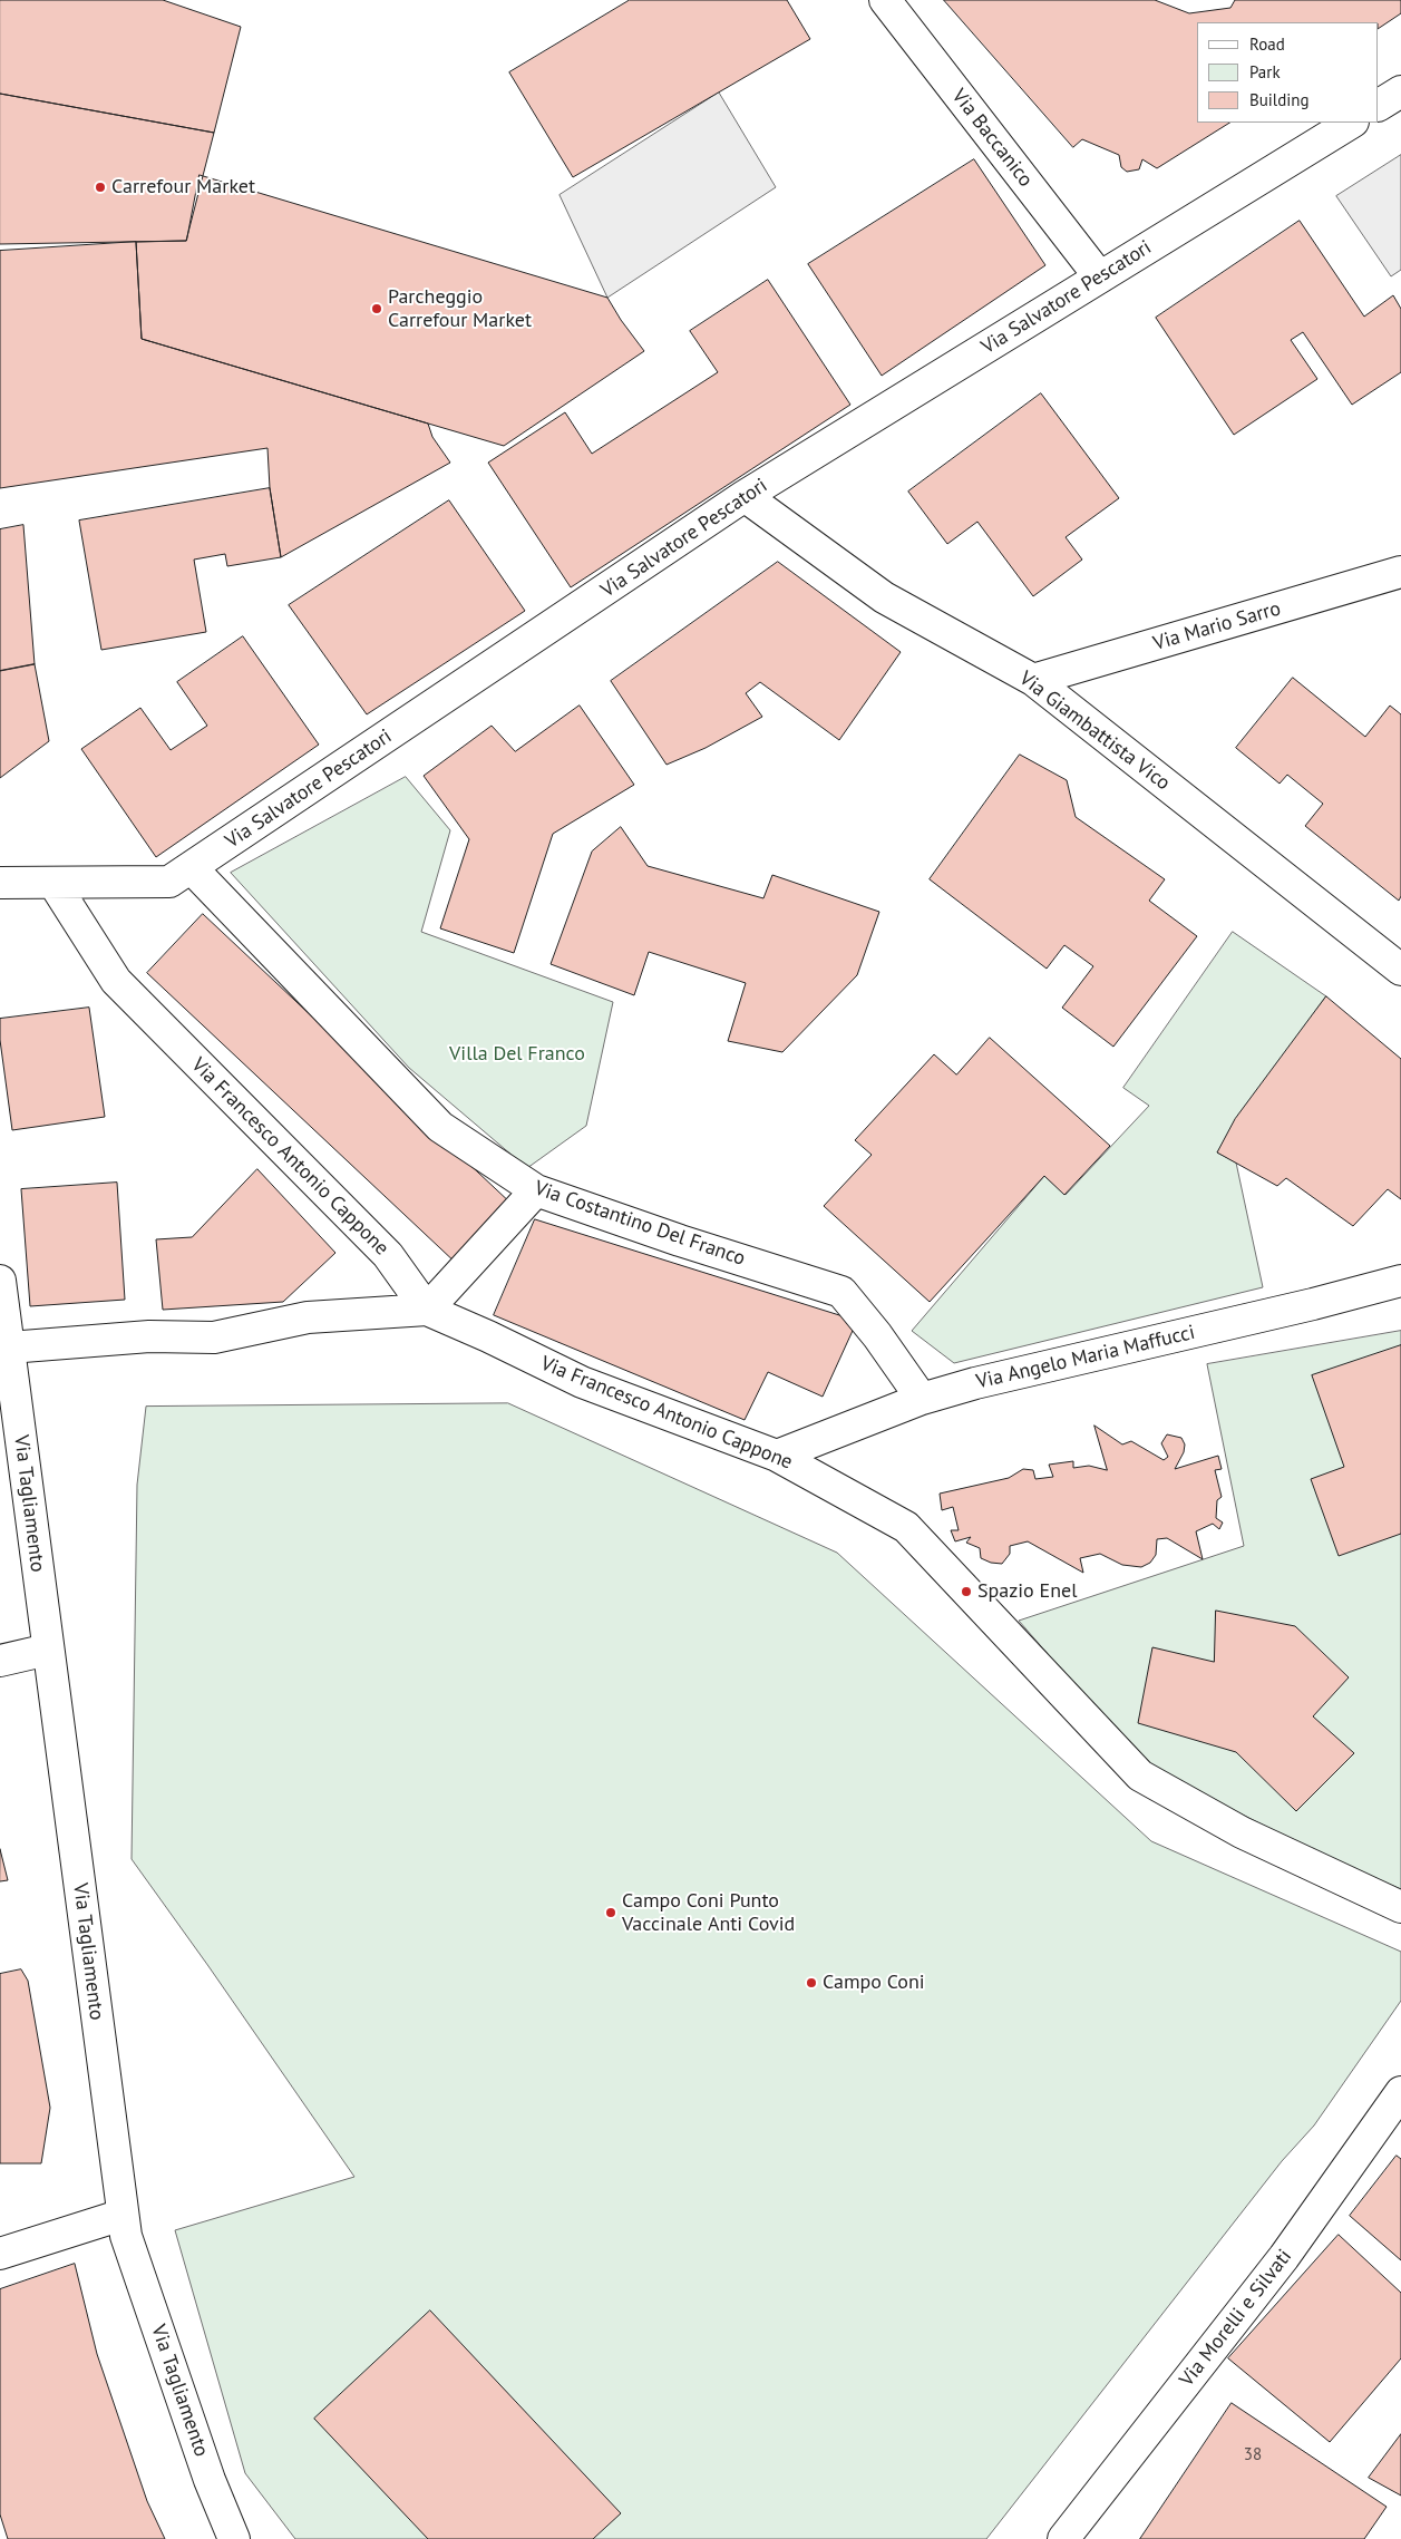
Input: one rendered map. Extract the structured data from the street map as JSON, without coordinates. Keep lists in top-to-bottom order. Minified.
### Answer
{"streets":{"street":["Via Baccanico","Via Salvatore Pescatori","Via Mario Sarro","Via Giambattista Vico","Via Francesco Antonio Cappone","Via Costantino Del Franco","Via Angelo Maria Maffucci","Via Tagliamento","Via Morelli e Silvati"]},"crossings":[["Via Baccanico","Via Salvatore Pescatori"],["Via Salvatore Pescatori","Via Giambattista Vico"],["Via Salvatore Pescatori","Via Francesco Antonio Cappone"],["Via Salvatore Pescatori","Via Costantino Del Franco"],["Via Mario Sarro","Via Giambattista Vico"],["Via Francesco Antonio Cappone","Via Angelo Maria Maffucci"],["Via Costantino Del Franco","Via Angelo Maria Maffucci"]],"parks":["Villa Del Franco"],"places":["Carrefour Market","Parcheggio Carrefour Market","Spazio Enel","Campo Coni Punto Vaccinale Anti Covid","Campo Coni"],"house_numbers":["38"],"legend":["Road","Park","Building"]}
